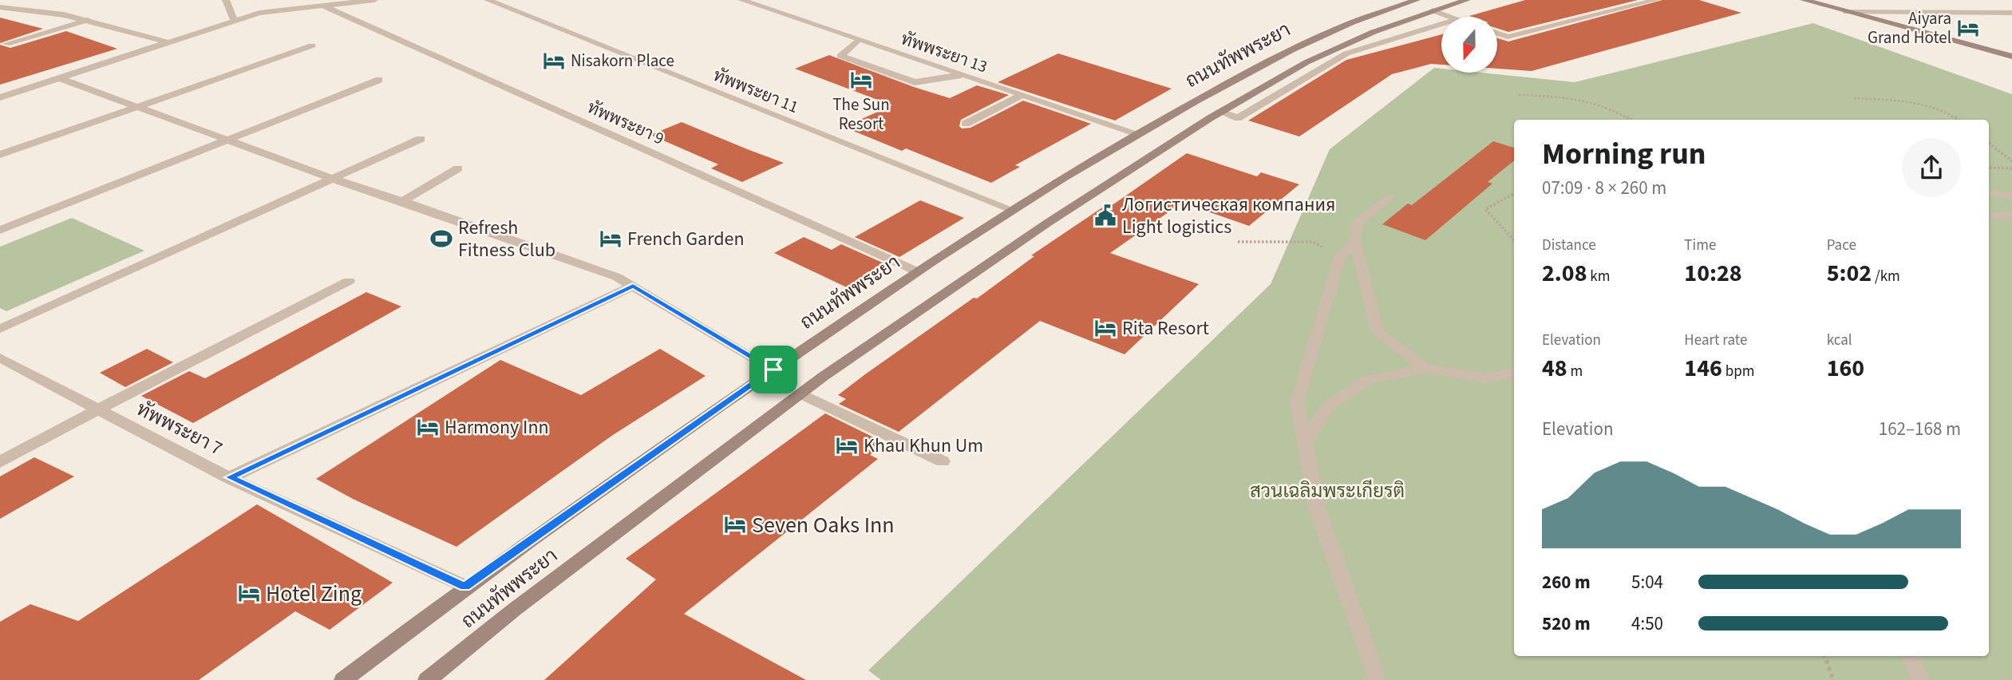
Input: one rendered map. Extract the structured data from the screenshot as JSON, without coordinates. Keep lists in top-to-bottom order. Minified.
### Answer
{"streets":{"main road":["ถนนทัพพระยา"],"street":["ทัพพระยา 13","ทัพพระยา 11","ทัพพระยา 9","ทัพพระยา 7"]},"crossings":[["ทัพพระยา 13","ถนนทัพพระยา"],["ถนนทัพพระยา","ทัพพระยา 11"],["ถนนทัพพระยา","ทัพพระยา 9"],["ถนนทัพพระยา","ทัพพระยา 7"]],"parks":["สวนเฉลิมพระเกียรติ"],"places":{"hotel":["Aiyara Grand Hotel","Nisakorn Place","The Sun Resort","French Garden","Rita Resort","Harmony Inn","Khau Khun Um","Seven Oaks Inn","Hotel Zing"],"public building":["Логистическая компания Light logistics"],"sports":["Refresh Fitness Club"]},"north":"bottom","page":{"heading":["Morning run","07:09 · 8 × 260 m"],"stats":[["Distance","2.08 km"],["Time","10:28"],["Pace","5:02 /km"],["Elevation","48 m"],["Heart rate","146 bpm"],["kcal","160"]],"chart":["Elevation","162–168 m"],"list":[{"name":"260 m","note":"5:04"},{"name":"520 m","note":"4:50"}]}}
